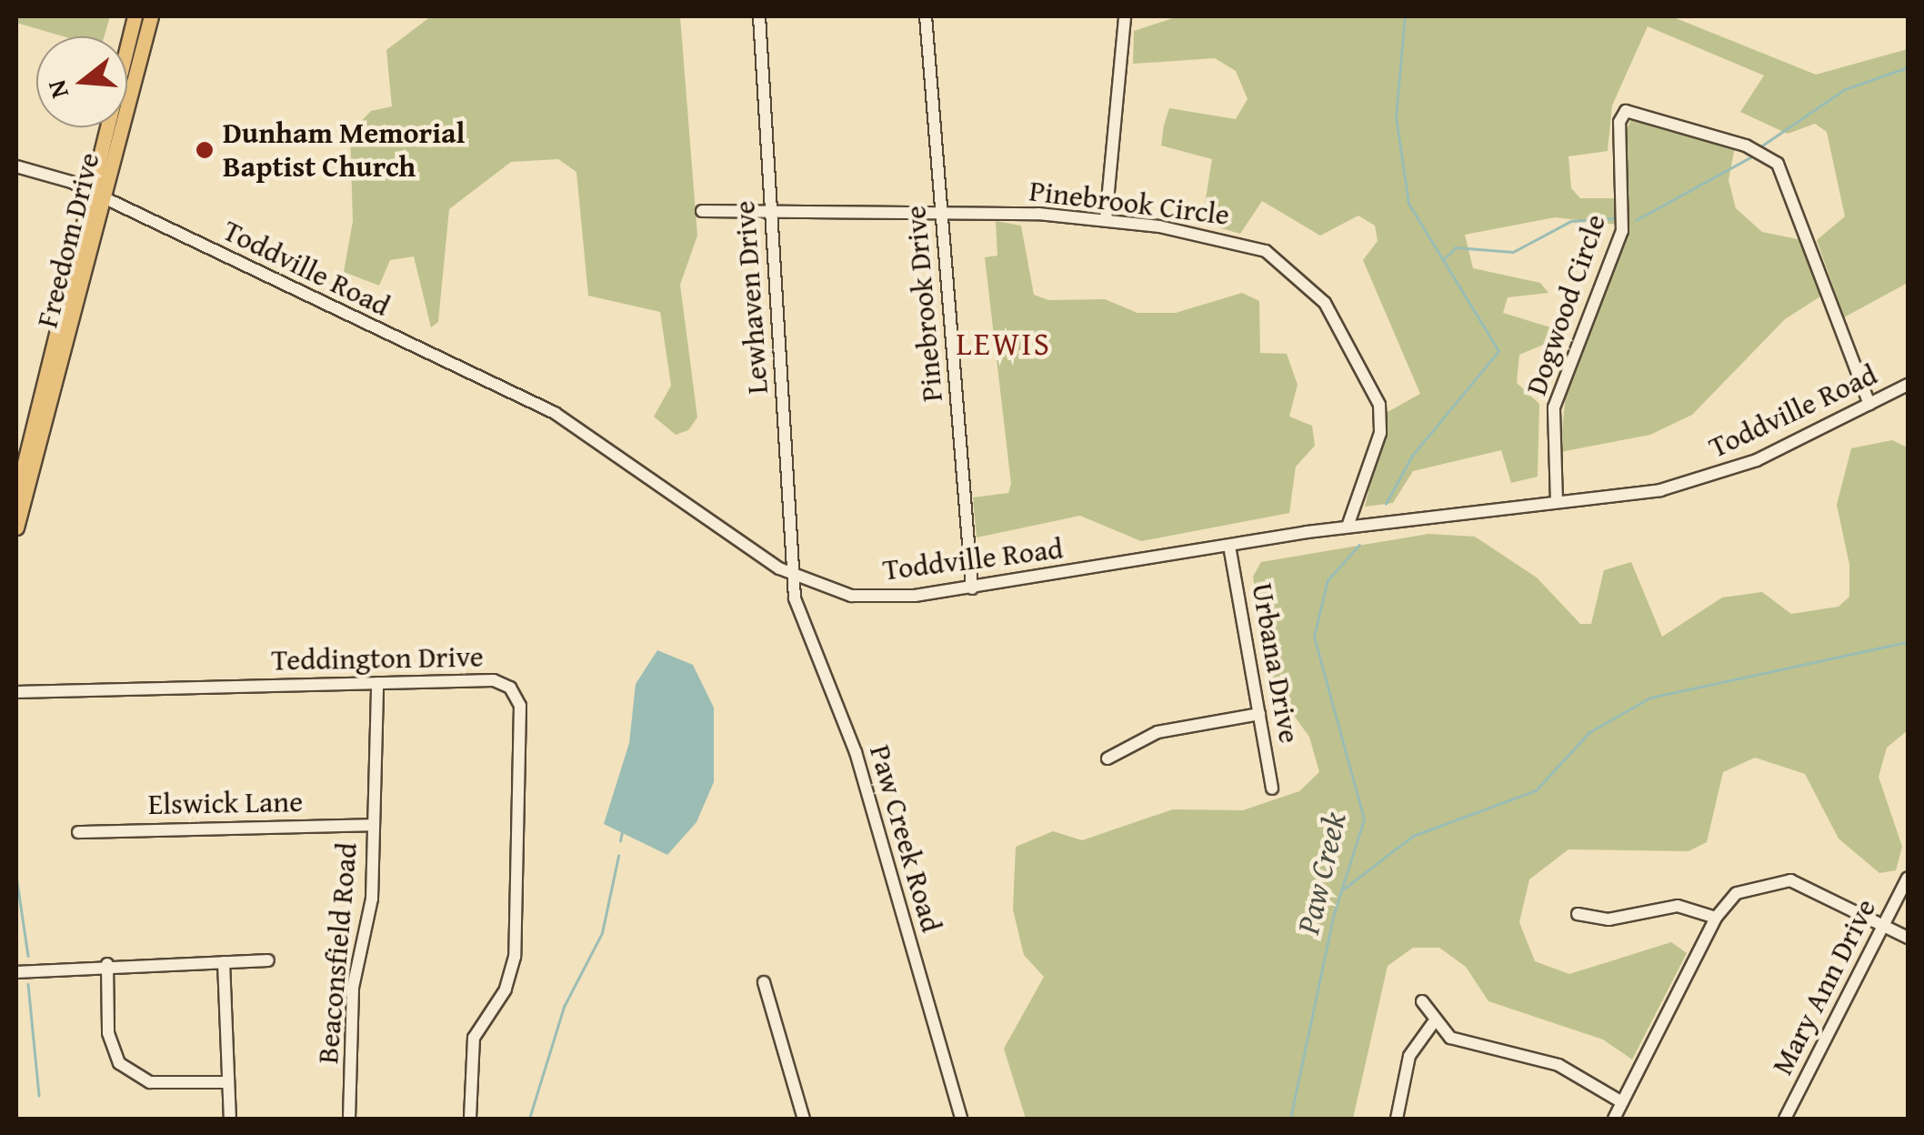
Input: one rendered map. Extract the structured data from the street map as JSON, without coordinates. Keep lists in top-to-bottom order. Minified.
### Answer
{"streets":{"main road":["Freedom Drive"],"street":["Pinebrook Circle","Toddville Road","Lewhaven Drive","Pinebrook Drive","Dogwood Circle","Teddington Drive","Urbana Drive","Elswick Lane","Paw Creek Road","Beaconsfield Road","Mary Ann Drive"]},"crossings":[["Pinebrook Circle","Toddville Road"],["Pinebrook Circle","Lewhaven Drive"],["Pinebrook Circle","Pinebrook Drive"],["Freedom Drive","Toddville Road"],["Toddville Road","Lewhaven Drive"],["Toddville Road","Pinebrook Drive"],["Toddville Road","Dogwood Circle"],["Toddville Road","Urbana Drive"],["Toddville Road","Paw Creek Road"],["Lewhaven Drive","Paw Creek Road"],["Teddington Drive","Beaconsfield Road"],["Elswick Lane","Beaconsfield Road"]],"districts":["LEWIS"],"water":["Paw Creek"],"places":["Dunham Memorial Baptist Church"],"north":"left"}
